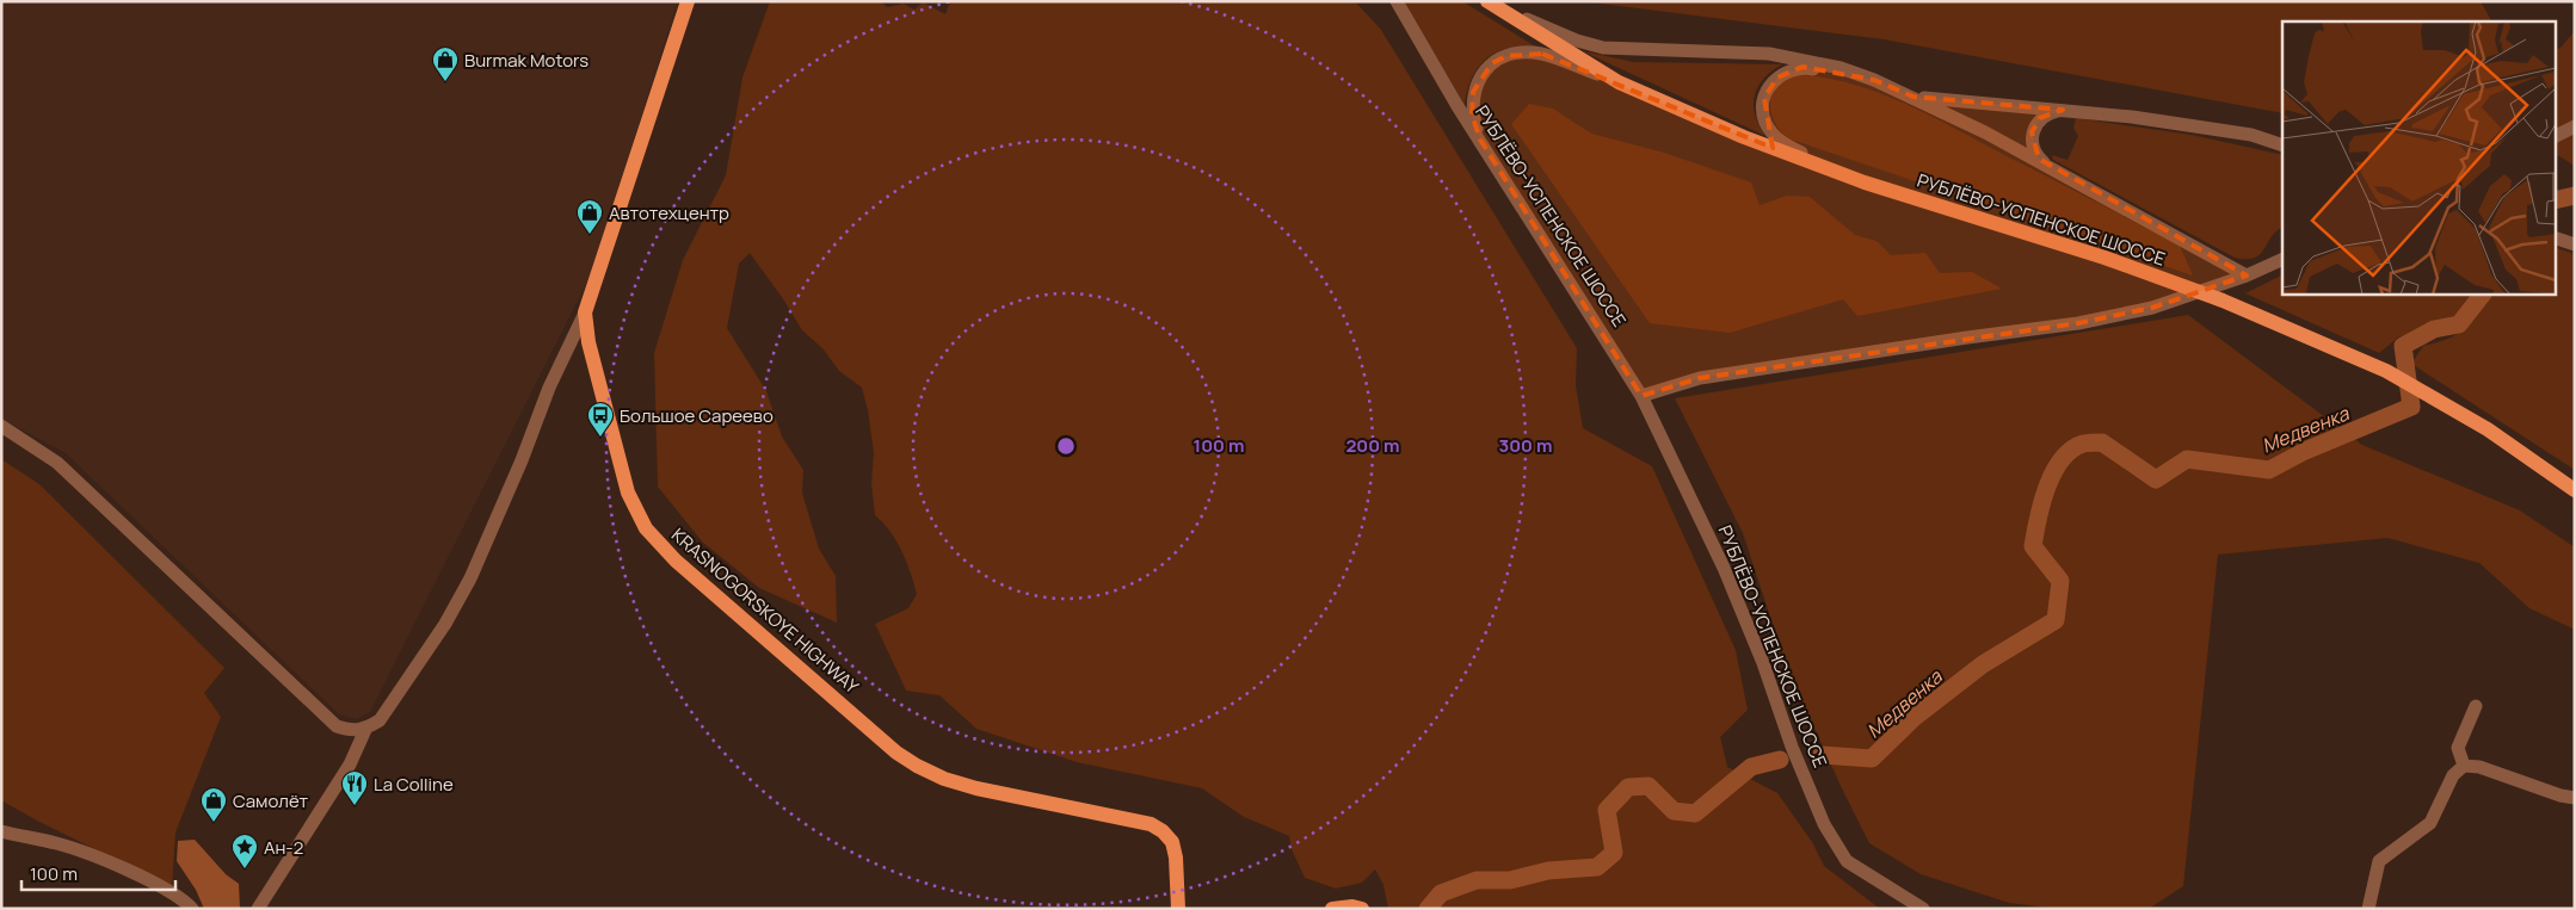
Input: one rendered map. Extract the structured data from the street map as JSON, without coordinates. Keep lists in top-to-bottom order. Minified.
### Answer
{"streets":{"main road":["РУБЛЁВО-УСПЕНСКОЕ ШОССЕ","KRASNOGORSKOYE HIGHWAY"]},"water":["Медвенка"],"places":{"shop":["Burmak Motors","Автотехцентр","Самолёт"],"bus stop":["Большое Сареево"],"restaurant":["La Colline"],"place":["Ан-2"]},"scale_bar":"100 m","rings":["100 m","200 m","300 m"]}
